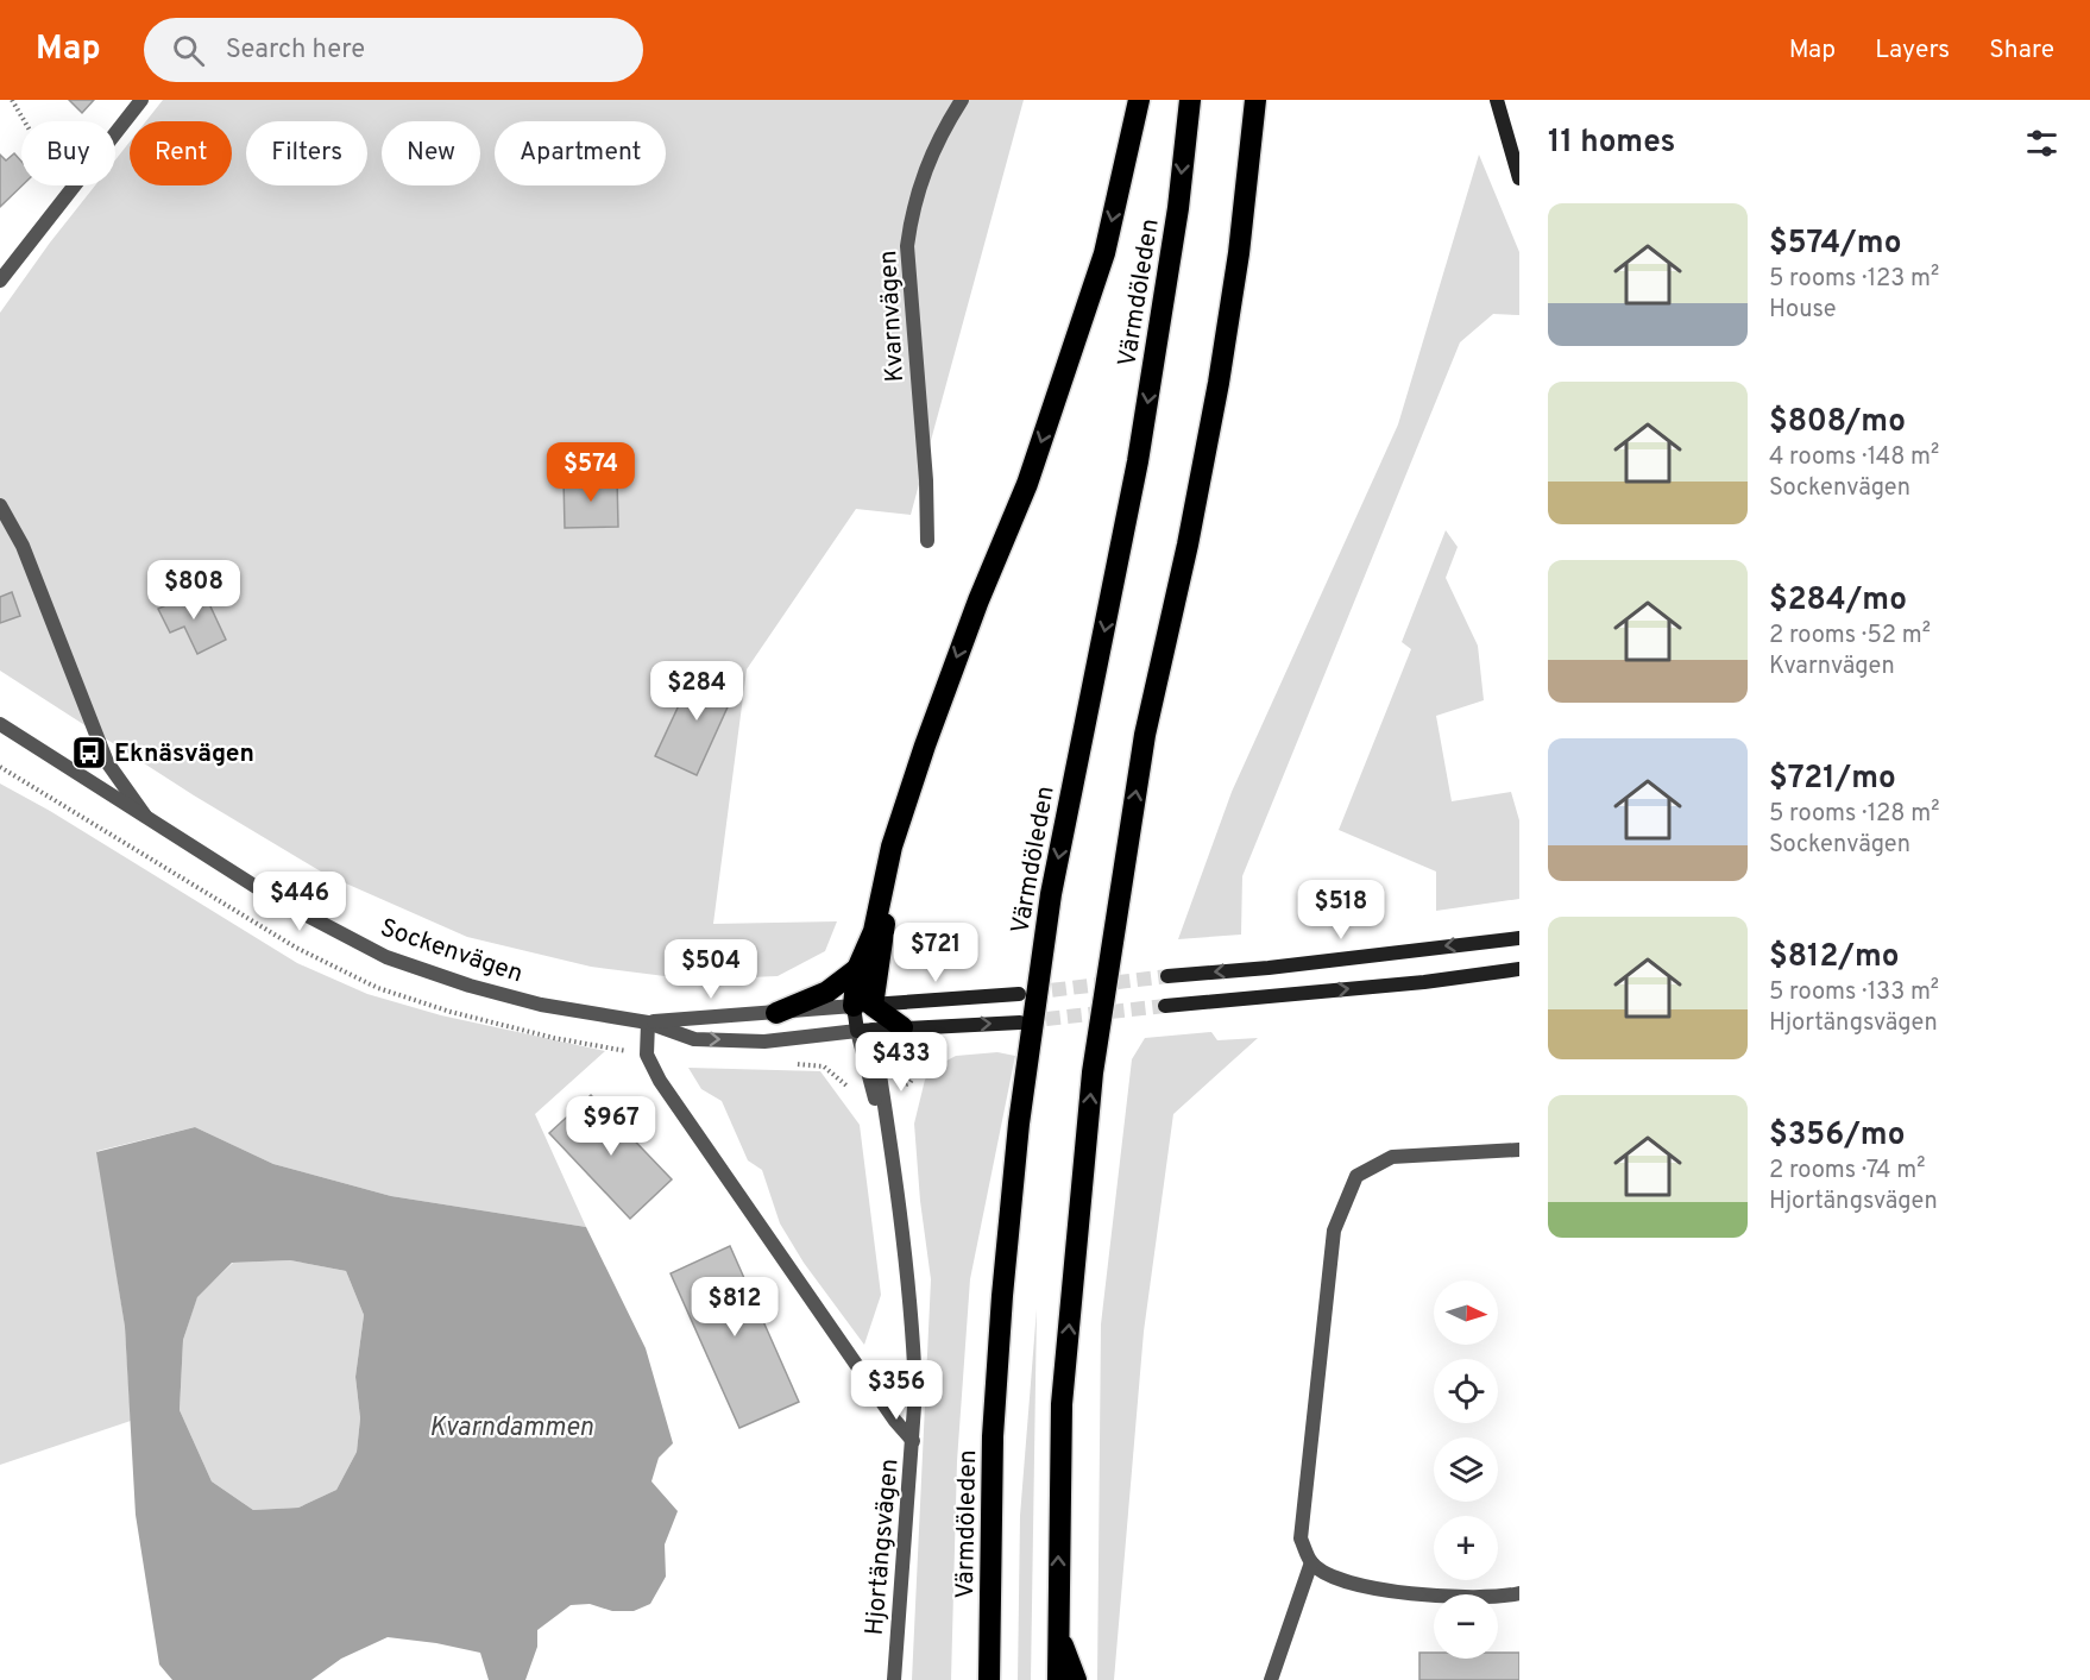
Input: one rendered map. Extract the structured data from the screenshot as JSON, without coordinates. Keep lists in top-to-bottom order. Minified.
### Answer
{"streets":{"highway":["Värmdöleden"],"main road":["Sockenvägen"],"street":["Kvarnvägen","Hjortängsvägen"]},"crossings":[["Sockenvägen","Hjortängsvägen"]],"water":["Kvarndammen"],"places":{"bus stop":["Eknäsvägen"]},"north":"right","page":{"header":"Map","search":"Search here","nav":["Map","Layers","Share"],"heading":"11 homes","chip":["Buy","Rent","Filters","New","Apartment"],"list":[{"name":"$574/mo","note":"5 rooms · 123 m² · House"},{"name":"$808/mo","note":"4 rooms · 148 m² · Sockenvägen"},{"name":"$284/mo","note":"2 rooms · 52 m² · Kvarnvägen"},{"name":"$721/mo","note":"5 rooms · 128 m² · Sockenvägen"},{"name":"$812/mo","note":"5 rooms · 133 m² · Hjortängsvägen"},{"name":"$356/mo","note":"2 rooms · 74 m² · Hjortängsvägen"}],"price":["$574","$808","$284","$446","$518","$721","$504","$433","$967","$812","$356"],"map_buttons":["+","−"]}}
